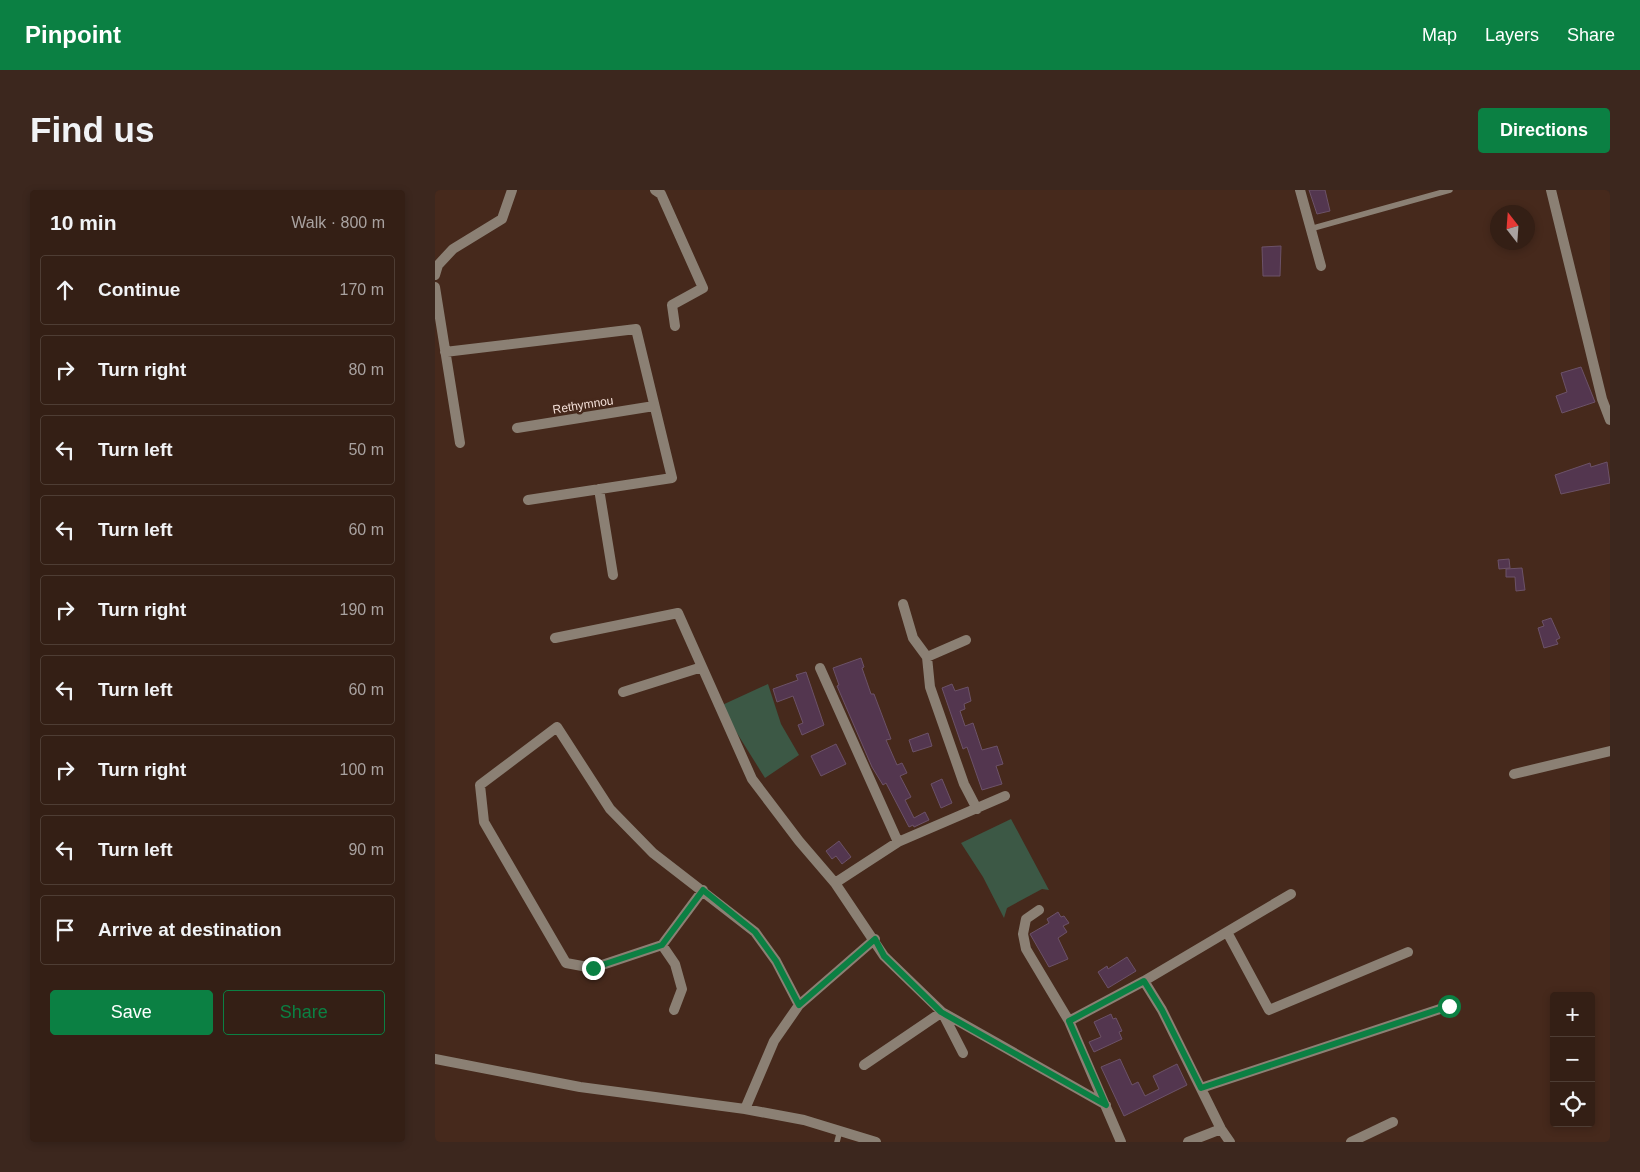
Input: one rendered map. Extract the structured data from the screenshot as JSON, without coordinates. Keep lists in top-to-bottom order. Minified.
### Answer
{"streets":{"street":["Rethymnou"]},"north":"top","page":{"header":"Pinpoint","nav":["Map","Layers","Share"],"buttons":["Directions",["Save","Share"]],"title":"Find us","heading":["10 min","Walk · 800 m"],"list":[["Continue","170 m"],["Turn right","80 m"],["Turn left","50 m"],["Turn left","60 m"],["Turn right","190 m"],["Turn left","60 m"],["Turn right","100 m"],["Turn left","90 m"],"Arrive at destination"],"map_buttons":["+","−"]}}
